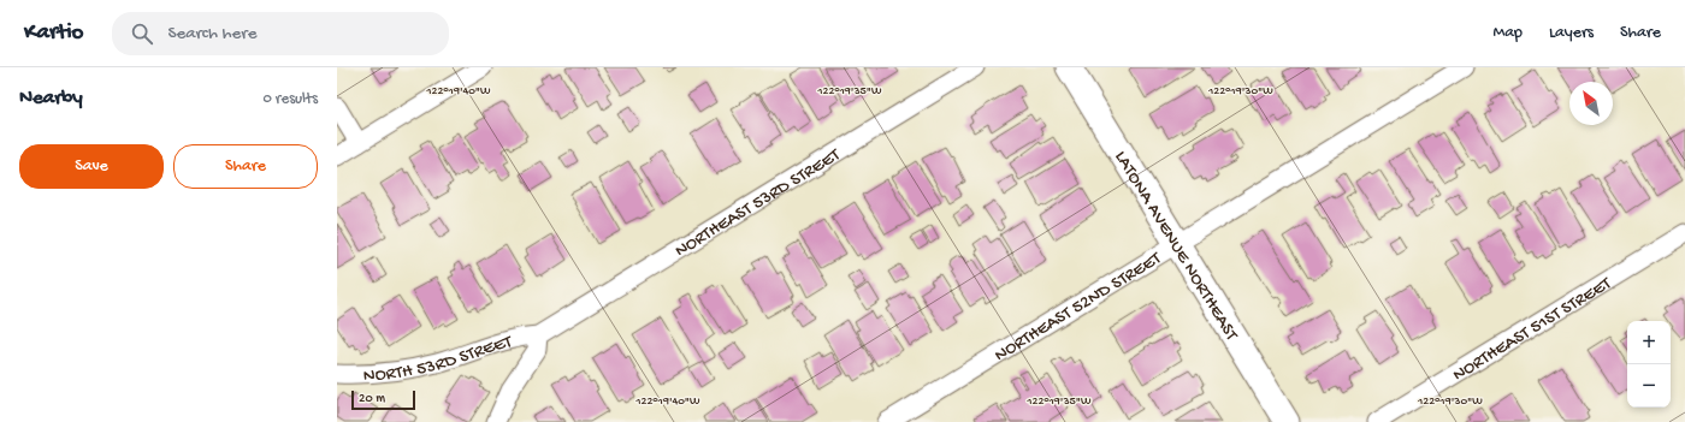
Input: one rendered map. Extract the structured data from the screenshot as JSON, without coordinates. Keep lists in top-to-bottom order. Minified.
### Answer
{"streets":{"street":["NORTHEAST 53RD STREET","LATONA AVENUE NORTHEAST","NORTHEAST 52ND STREET","NORTHEAST 51ST STREET","NORTH 53RD STREET"]},"crossings":[["NORTHEAST 53RD STREET","NORTH 53RD STREET"],["LATONA AVENUE NORTHEAST","NORTHEAST 52ND STREET"]],"scale_bar":"20 m","north":"top left","page":{"header":"Kartio","search":"Search here","nav":["Map","Layers","Share"],"heading":["Nearby","0 results"],"buttons":["Save","Share"],"map_buttons":["+","−"],"scale":"20 m"},"coordinates":["122°19'40\"W","122°19'35\"W","122°19'30\"W"]}
